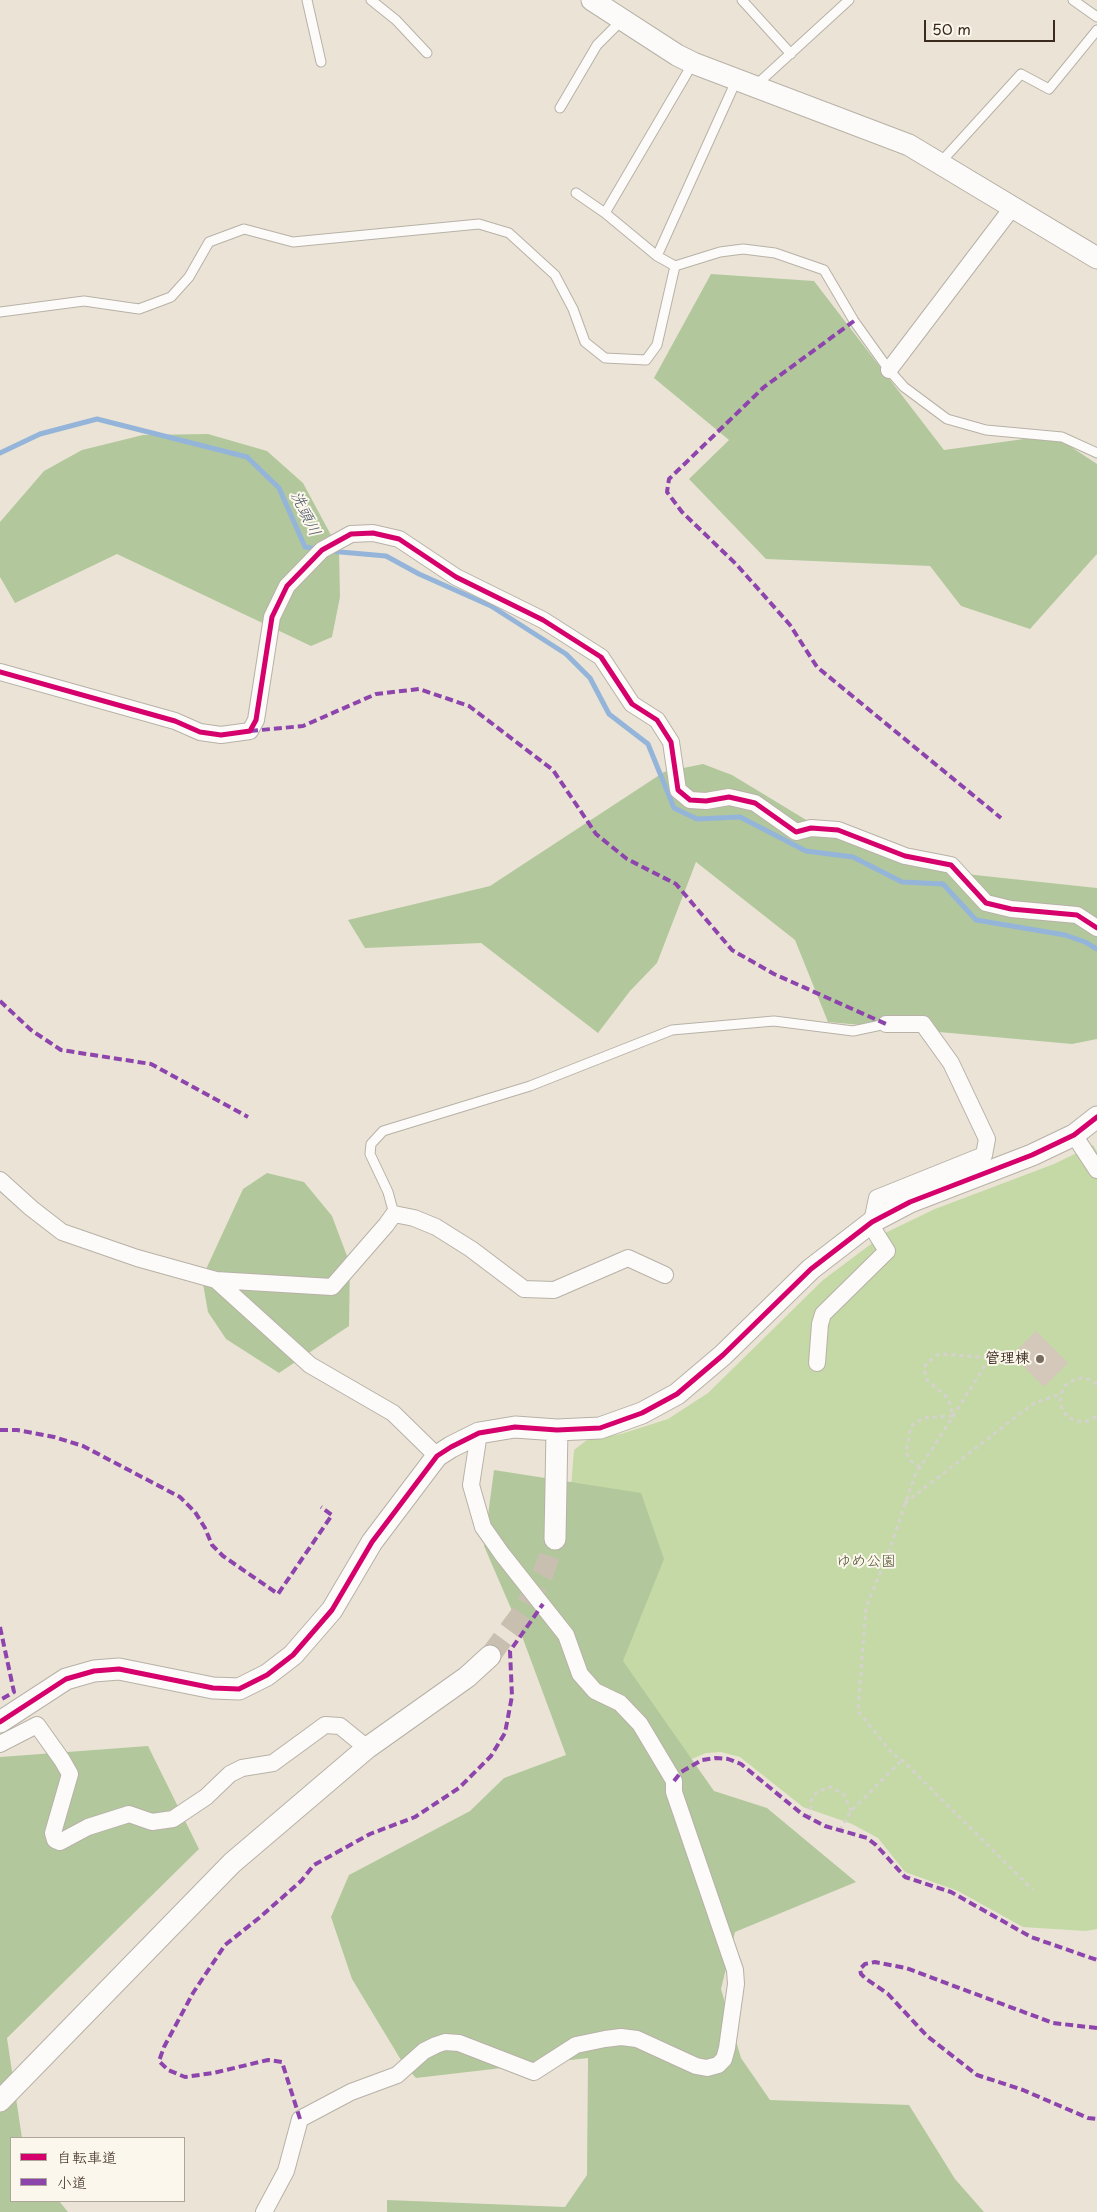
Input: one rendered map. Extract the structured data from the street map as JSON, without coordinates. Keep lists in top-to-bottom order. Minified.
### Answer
{"water":["洗頭川"],"parks":["ゆめ公園"],"places":["管理棟"],"legend":["自転車道","小道"],"scale_bar":"50 m"}
